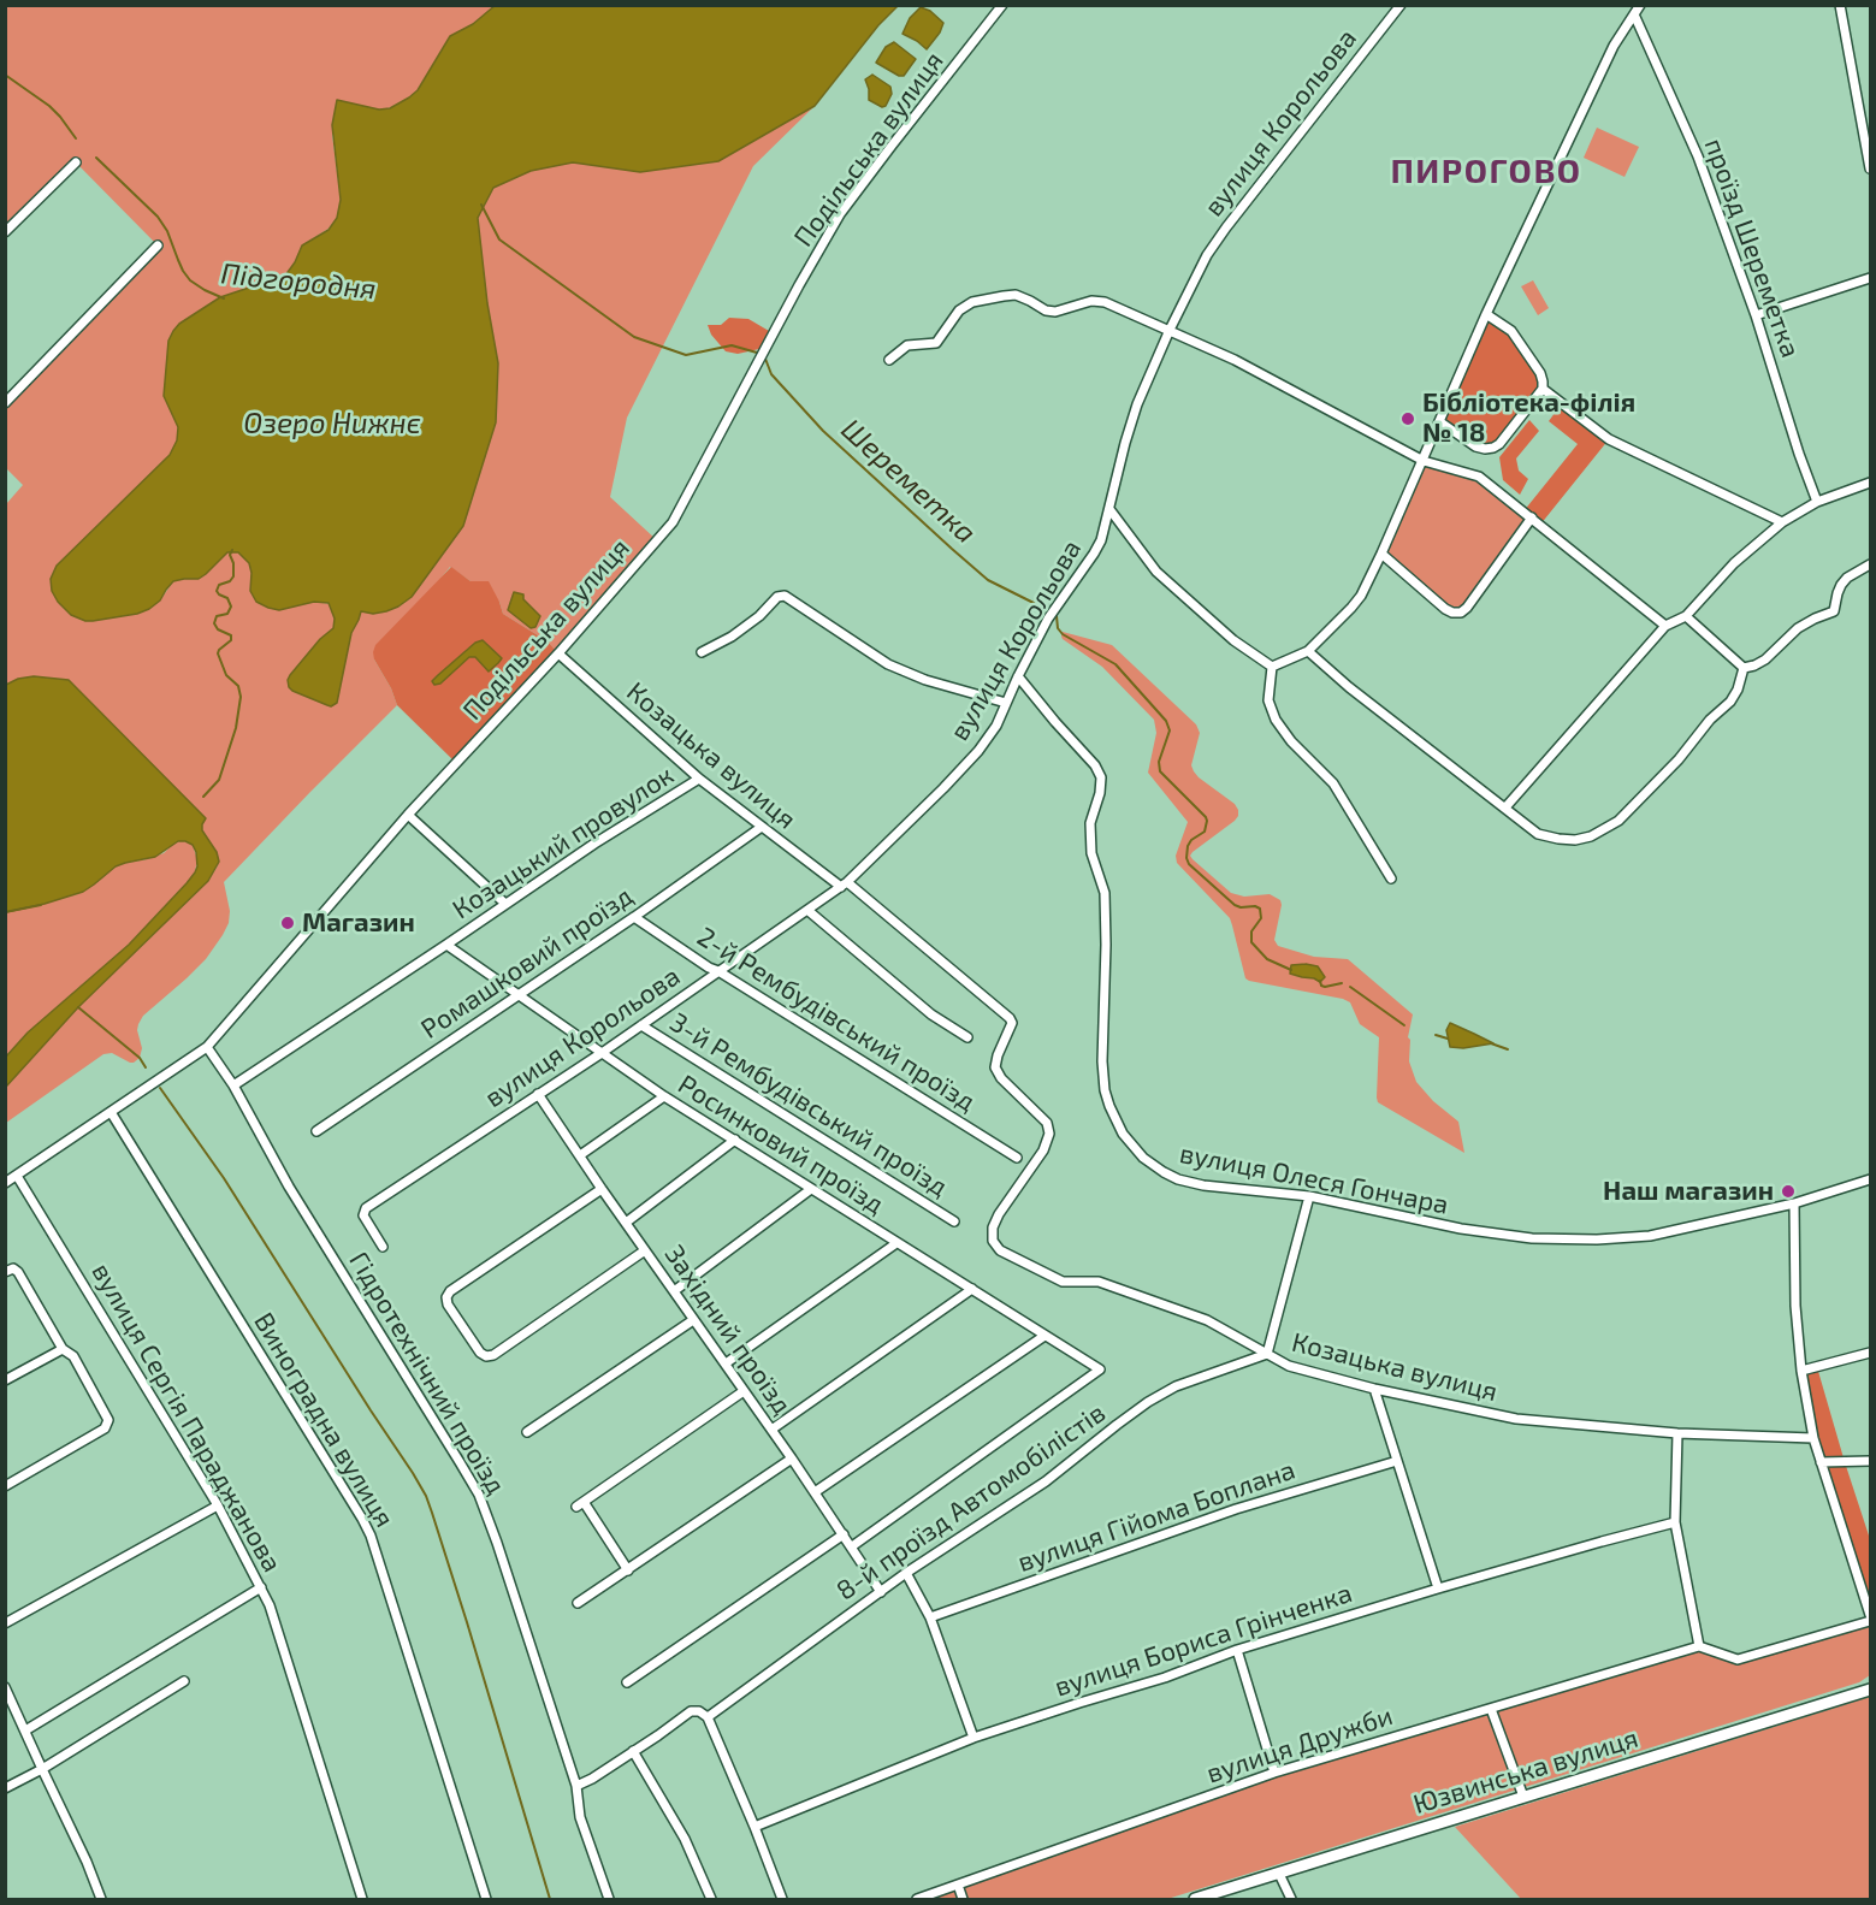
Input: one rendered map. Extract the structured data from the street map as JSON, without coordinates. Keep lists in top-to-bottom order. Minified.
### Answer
{"streets":{"main road":["Юзвинська вулиця"],"street":["вулиця Корольова","Подільська вулиця","проїзд Шереметка","Козацька вулиця","Козацький провулок","Ромашковий проїзд","2-й Рембудівський проїзд","3-й Рембудівський проїзд","Росинковий проїзд","вулиця Олеся Гончара","Західний проїзд","Гідротехнічний проїзд","вулиця Сергія Параджанова","Виноградна вулиця","8-й проїзд Автомобілістів","вулиця Гійома Боплана","вулиця Бориса Грінченка","вулиця Дружби"]},"crossings":[["вулиця Корольова","Козацька вулиця"],["вулиця Корольова","2-й Рембудівський проїзд"],["вулиця Корольова","3-й Рембудівський проїзд"],["вулиця Корольова","Росинковий проїзд"],["вулиця Корольова","вулиця Олеся Гончара"],["вулиця Корольова","Західний проїзд"],["Подільська вулиця","Козацька вулиця"],["Подільська вулиця","Гідротехнічний проїзд"],["Подільська вулиця","вулиця Сергія Параджанова"],["Подільська вулиця","Виноградна вулиця"],["Козацька вулиця","Козацький провулок"],["Козацька вулиця","Ромашковий проїзд"],["Козацька вулиця","8-й проїзд Автомобілістів"],["Козацький провулок","Росинковий проїзд"],["Козацький провулок","Гідротехнічний проїзд"],["Ромашковий проїзд","2-й Рембудівський проїзд"],["Ромашковий проїзд","Росинковий проїзд"],["Росинковий проїзд","Західний проїзд"],["Західний проїзд","8-й проїзд Автомобілістів"],["Гідротехнічний проїзд","8-й проїзд Автомобілістів"]],"districts":["ПИРОГОВО"],"water":["Підгородня","Озеро Нижнє","Шереметка"],"places":["Бібліотека-філія № 18","Магазин","Наш магазин"]}
